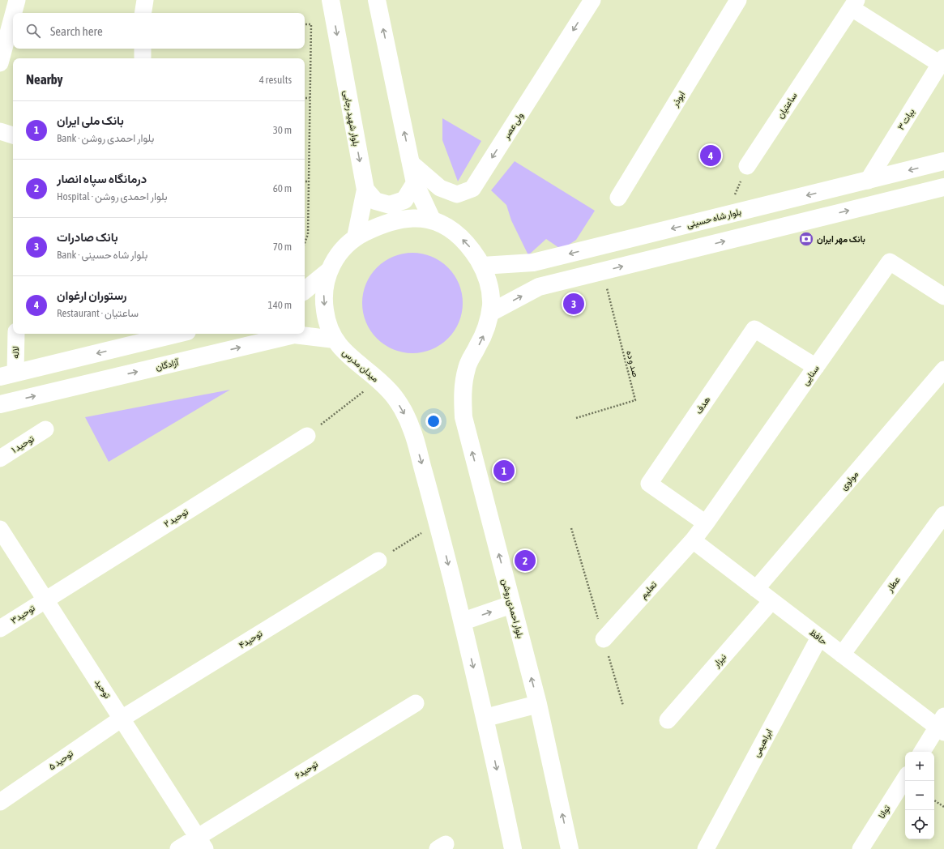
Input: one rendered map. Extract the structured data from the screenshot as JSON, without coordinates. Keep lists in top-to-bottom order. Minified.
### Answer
{"streets":{"main road":["بلوار شهید رجایی","بلوار شاه حسینی","آزادگان","میدان مدرس","بلوار احمدی روشن"],"street":["ابوذر","ساعتیان","بیات ۳","ولی عصر","لاله","سنایی","هدف","توحید ۱","مولوی","توحید ۲","عطار","تعلیم","توحید۳","حافظ","توحید۴","نیزار","توحید","ابراهیمی","توحید ۵","توحید۶","توانا"],"path":["صد و ده"]},"crossings":[["بلوار شهید رجایی","میدان مدرس"],["بیات ۳","بلوار شاه حسینی"],["بلوار شاه حسینی","میدان مدرس"],["آزادگان","میدان مدرس"],["میدان مدرس","بلوار احمدی روشن"],["سنایی","هدف"],["سنایی","تعلیم"],["سنایی","حافظ"],["مولوی","حافظ"],["توحید ۲","توحید۳"],["توحید ۲","توحید"],["عطار","حافظ"],["تعلیم","حافظ"],["توحید۳","توحید"],["حافظ","نیزار"],["حافظ","ابراهیمی"],["توحید۴","توحید"],["توحید۴","توحید ۵"],["توحید","توحید ۵"],["توحید","توحید۶"]],"one_way":["ولی عصر"],"places":{"bank":["بانک مهر ایران"]},"page":{"search":"Search here","heading":["Nearby","4 results"],"list":[{"mark":"1","name":"بانک ملی ایران","note":"Bank · بلوار احمدی روشن","value":"30 m"},{"mark":"2","name":"درمانگاه سپاه انصار","note":"Hospital · بلوار احمدی روشن","value":"60 m"},{"mark":"3","name":"بانک صادرات","note":"Bank · بلوار شاه حسینی","value":"70 m"},{"mark":"4","name":"رستوران ارغوان","note":"Restaurant · ساعتیان","value":"140 m"}],"pins":["4","3","1","2"],"map_buttons":["+","−"]}}
